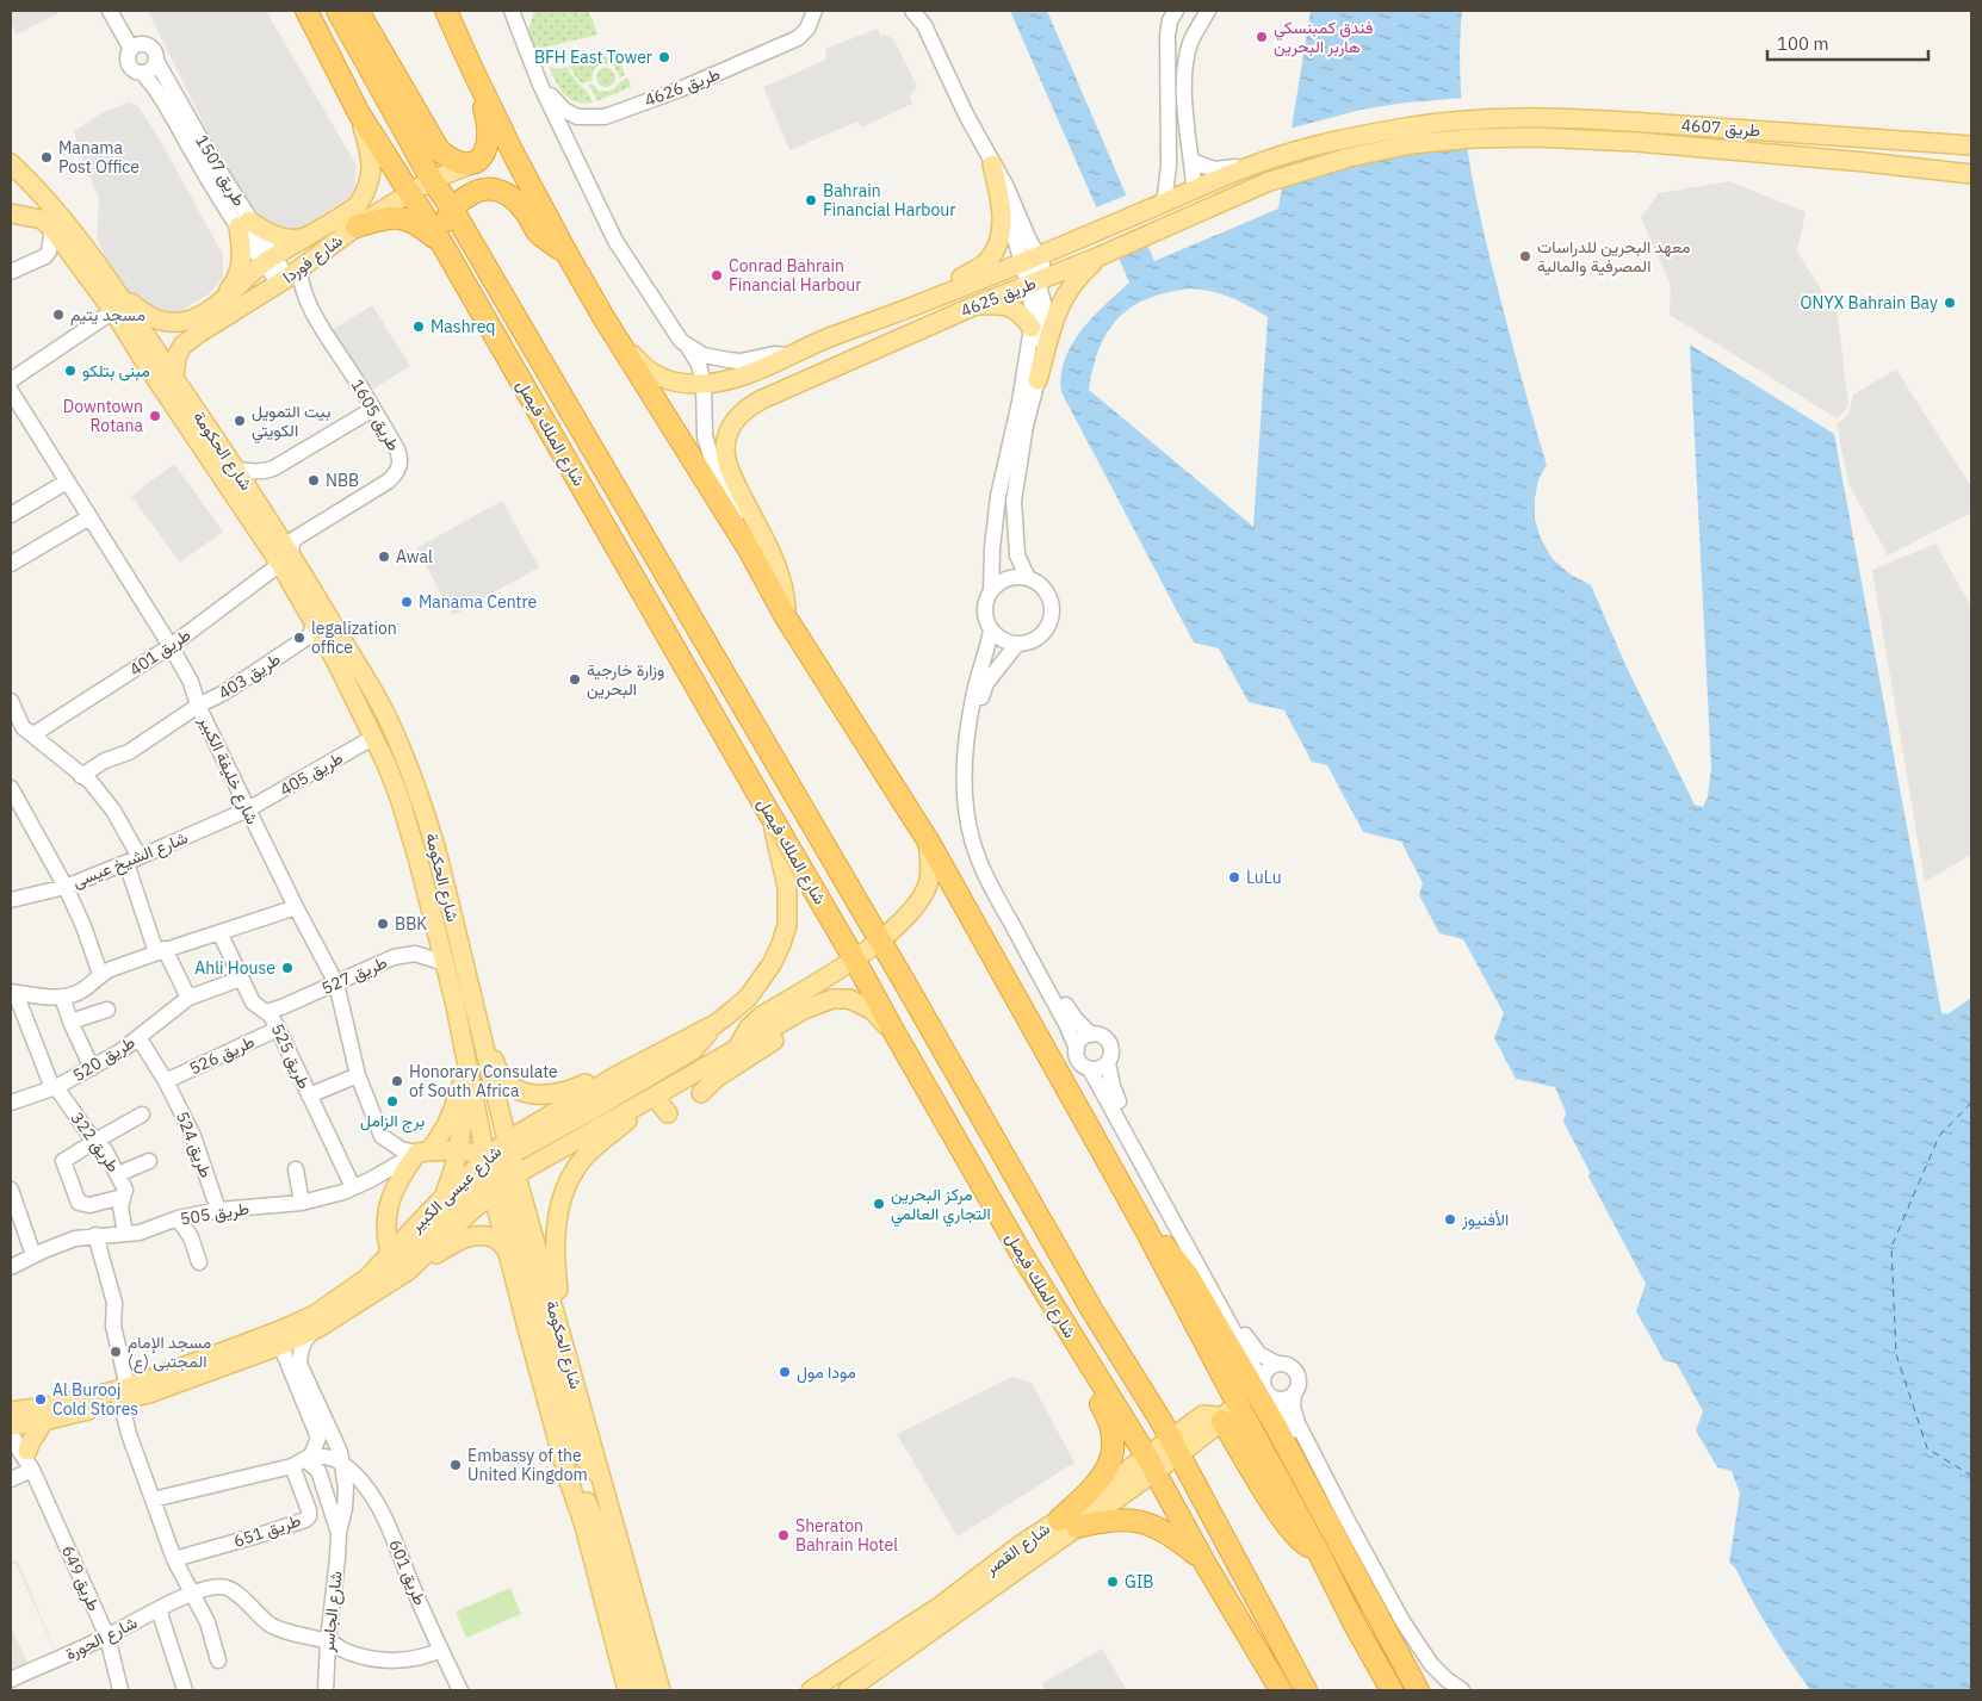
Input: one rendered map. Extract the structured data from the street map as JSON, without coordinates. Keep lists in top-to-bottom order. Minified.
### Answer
{"streets":{"highway":["شارع الملك فيصل"],"main road":["طريق 4607","شارع فوردا","طريق 4625","شارع الحكومة","شارع عيسى الكبير","شارع القصر"],"street":["طريق 4626","طريق 1507","طريق 1605","طريق 401","طريق 403","شارع خليفة الكبير","طريق 405","شارع الشيخ عيسى","طريق 527","طريق 526","طريق 525","طريق 520","طريق 322","طريق 524","طريق 505","طريق 651","طريق 601","طريق 649","شارع الجاسر","شارع الحورة"]},"crossings":[["طريق 4626","طريق 4625"],["طريق 4607","طريق 4625"],["طريق 1507","شارع فوردا"],["طريق 1507","طريق 1605"],["شارع فوردا","طريق 1605"],["شارع فوردا","شارع الملك فيصل"],["شارع فوردا","شارع الحكومة"],["طريق 1605","شارع الحكومة"],["طريق 1605","طريق 401"],["شارع الملك فيصل","شارع عيسى الكبير"],["شارع الملك فيصل","شارع القصر"],["شارع الحكومة","طريق 401"],["شارع الحكومة","طريق 403"],["شارع الحكومة","طريق 405"],["شارع الحكومة","طريق 527"],["شارع الحكومة","شارع عيسى الكبير"],["طريق 401","شارع خليفة الكبير"],["طريق 403","شارع خليفة الكبير"],["شارع خليفة الكبير","طريق 405"],["شارع خليفة الكبير","شارع الشيخ عيسى"],["شارع خليفة الكبير","طريق 527"],["شارع خليفة الكبير","طريق 505"],["طريق 405","شارع الشيخ عيسى"],["طريق 527","طريق 525"],["طريق 526","طريق 525"],["طريق 526","طريق 524"],["طريق 525","طريق 520"],["طريق 525","طريق 505"],["طريق 520","طريق 322"],["طريق 520","طريق 524"],["طريق 322","طريق 505"],["طريق 524","طريق 505"],["شارع عيسى الكبير","طريق 649"],["طريق 649","شارع الحورة"],["شارع الجاسر","شارع الحورة"]],"places":["فندق كمبنسكي هاربر البحرين","BFH East Tower","Manama Post Office","Bahrain Financial Harbour","معهد البحرين للدراسات المصرفية والمالية","Conrad Bahrain Financial Harbour","ONYX Bahrain Bay","مسجد يتيم","Mashreq","مبنى بتلكو","Downtown Rotana","بيت التمويل الكويتي","NBB","Awal","Manama Centre","legalization office","وزارة خارجية البحرين","LuLu","BBK","Ahli House","Honorary Consulate of South Africa","برج الزامل","مركز البحرين التجاري العالمي","الأفنيوز","مسجد الإمام المجتبى (ع)","مودا مول","Al Burooj Cold Stores","Embassy of the United Kingdom","Sheraton Bahrain Hotel","GIB"],"scale_bar":"100 m"}
